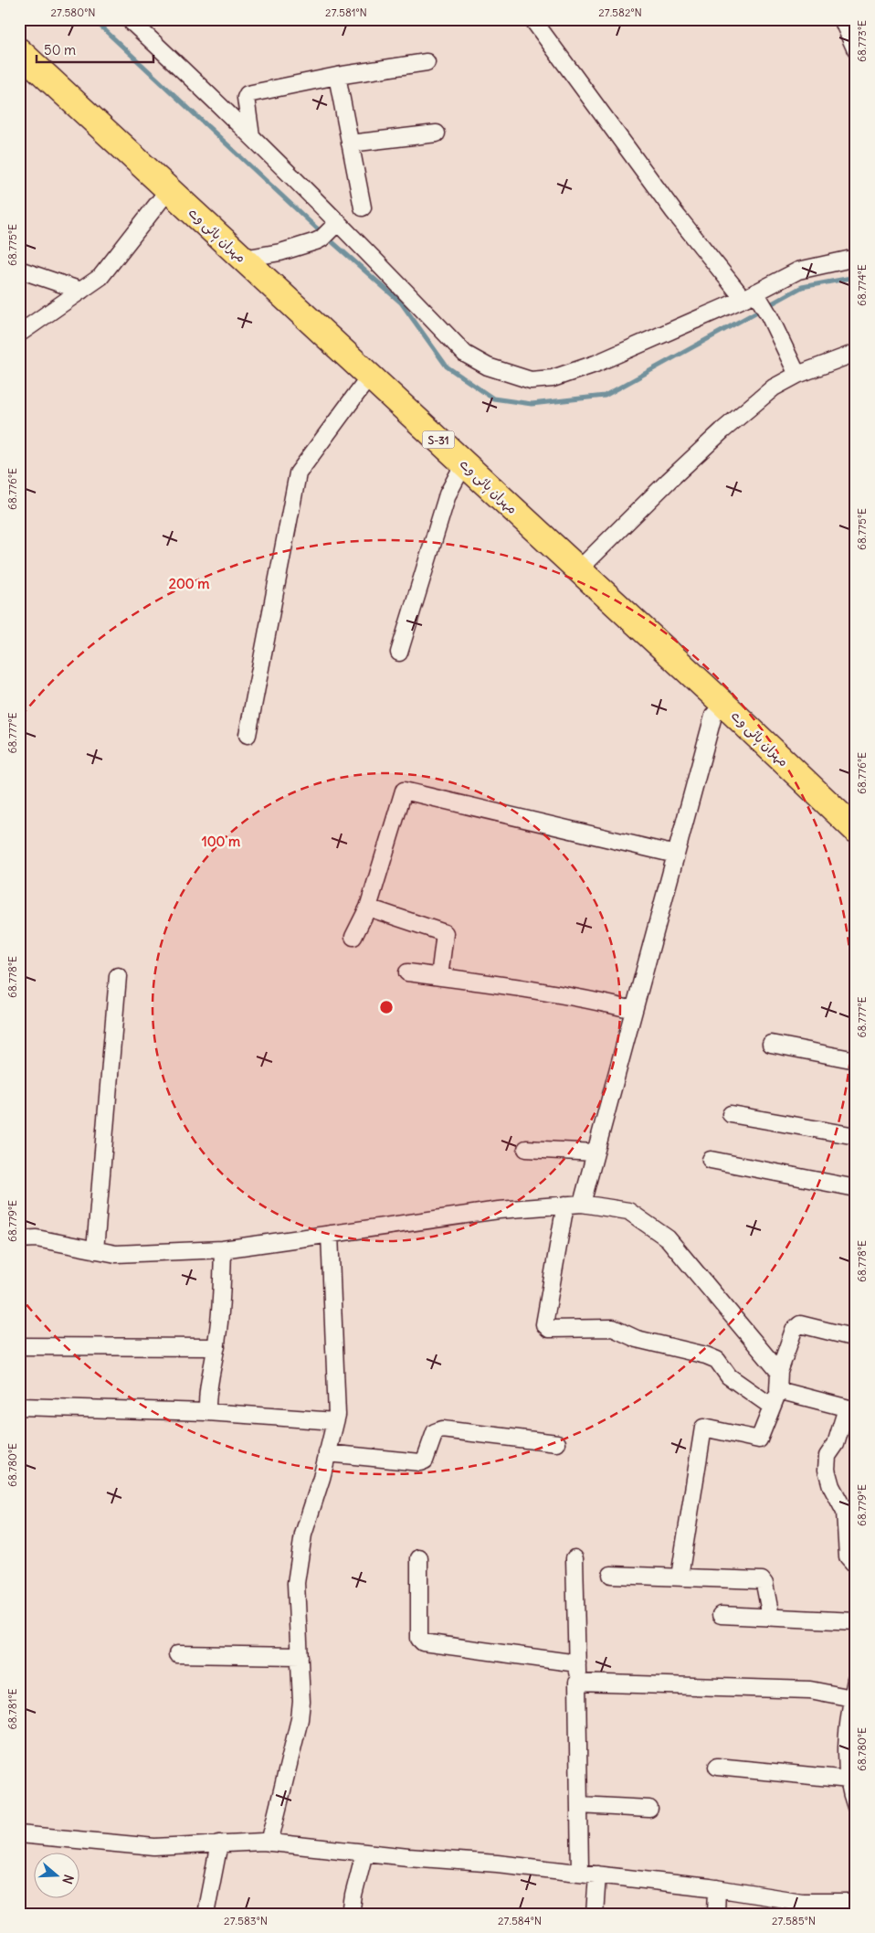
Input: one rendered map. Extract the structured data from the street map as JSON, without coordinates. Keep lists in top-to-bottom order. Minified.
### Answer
{"streets":{"main road":["مہران ہائی وے","S-31"]},"scale_bar":"50 m","north":"right","coordinates":["27.580°N","27.581°N","27.582°N","68.773°E","68.775°E","68.774°E","68.776°E","68.777°E","68.778°E","68.779°E","68.780°E","68.781°E","27.583°N","27.584°N","27.585°N"],"rings":["200 m","100 m"]}
